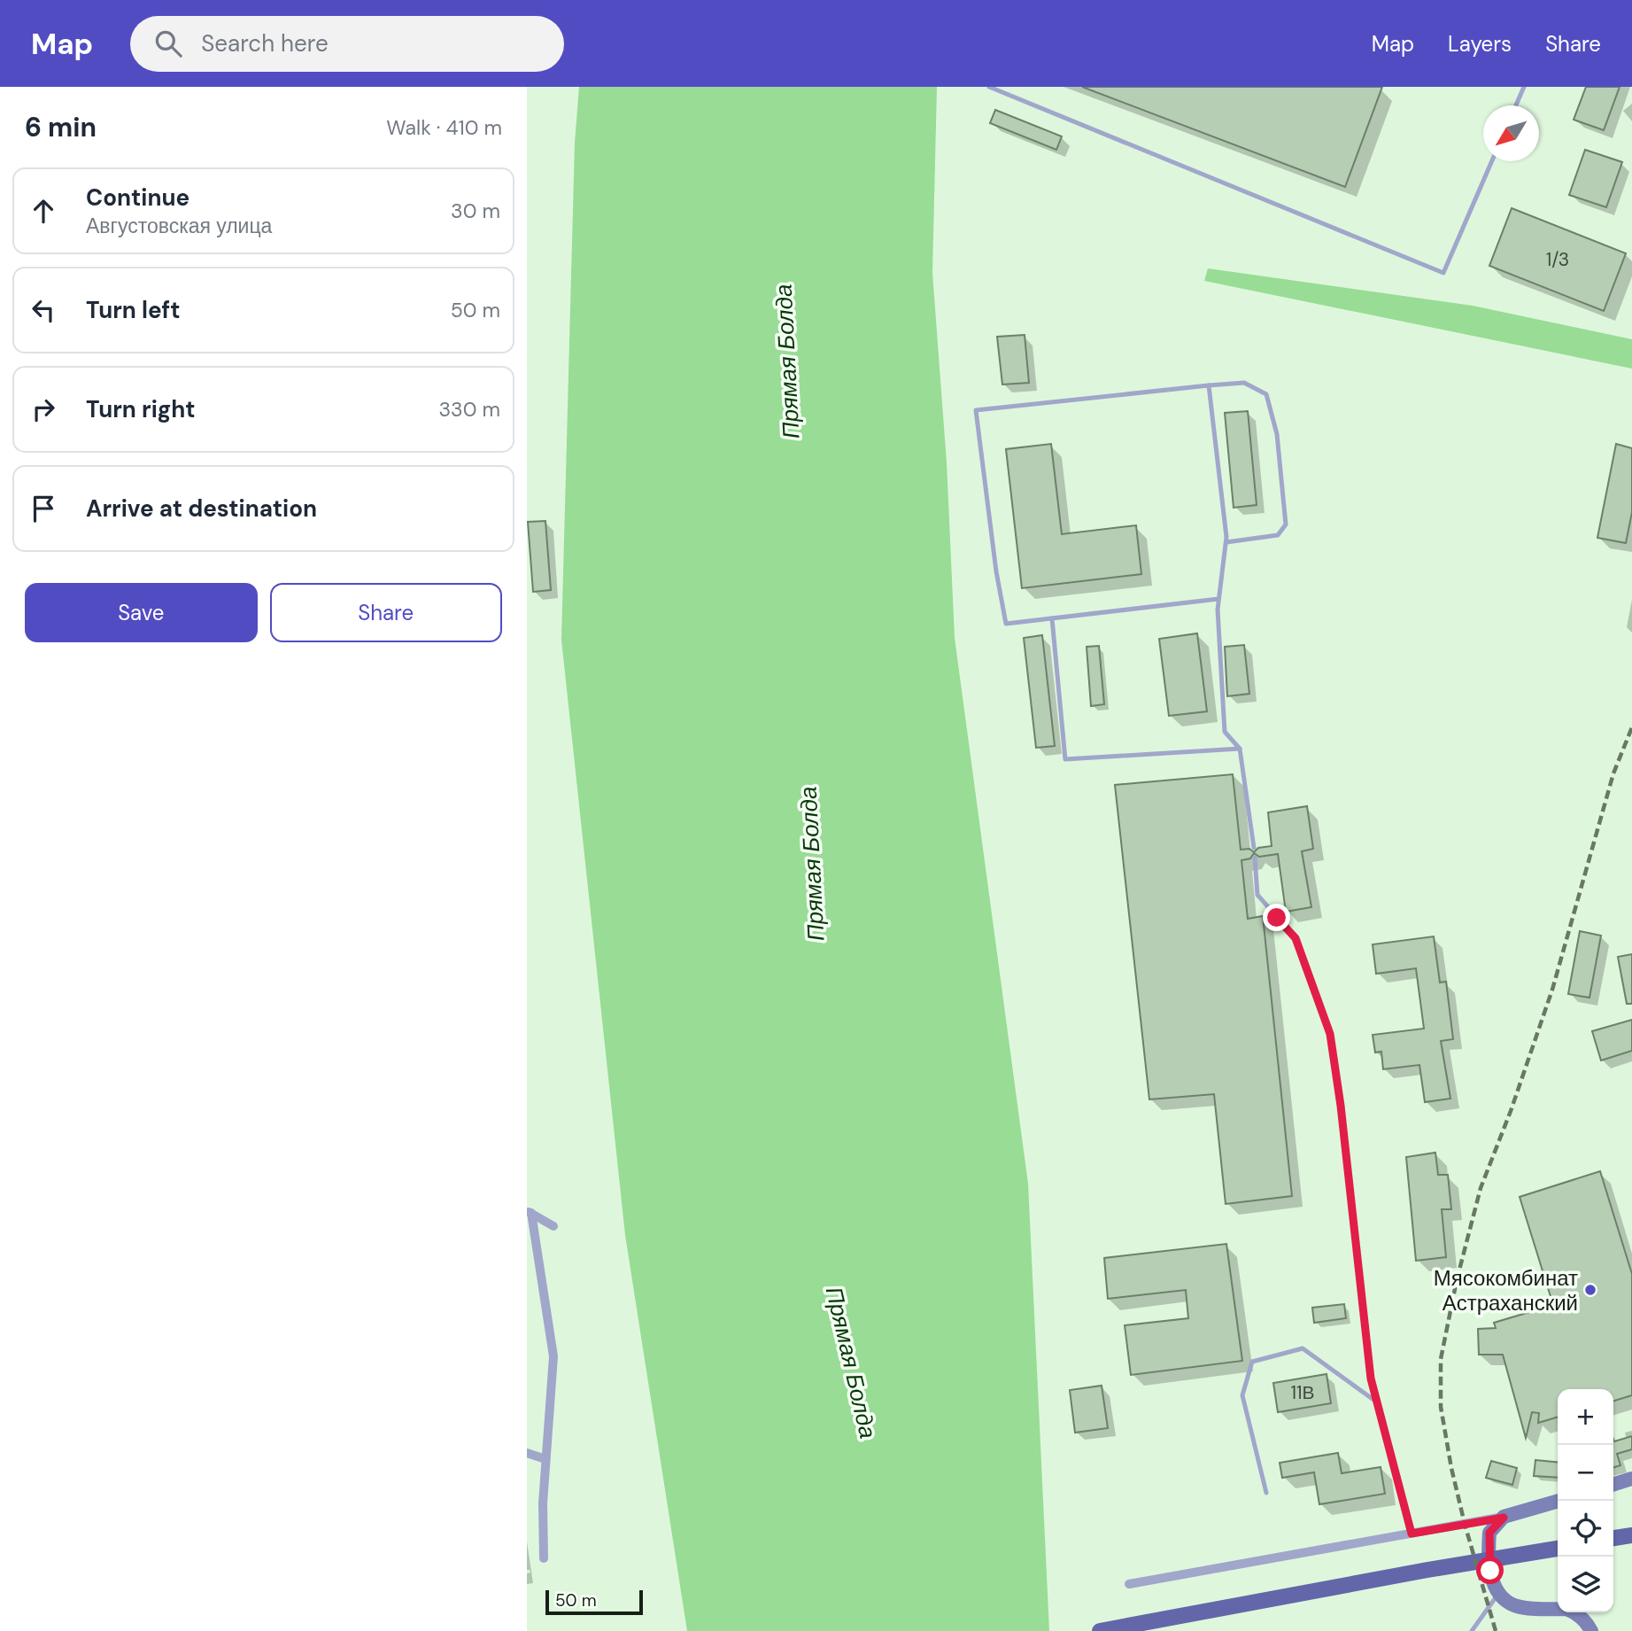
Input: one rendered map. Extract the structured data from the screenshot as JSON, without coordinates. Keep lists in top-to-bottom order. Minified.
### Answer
{"water":["Прямая Болда"],"places":["Мясокомбинат Астраханский"],"house_numbers":["1/3","11В"],"scale_bar":"50 m","north":"bottom left","page":{"header":"Map","search":"Search here","nav":["Map","Layers","Share"],"heading":["6 min","Walk · 410 m"],"list":[["Continue","Августовская улица","30 m"],["Turn left","50 m"],["Turn right","330 m"],"Arrive at destination"],"buttons":["Save","Share"],"map_buttons":["+","−"],"scale":"50 m"}}
